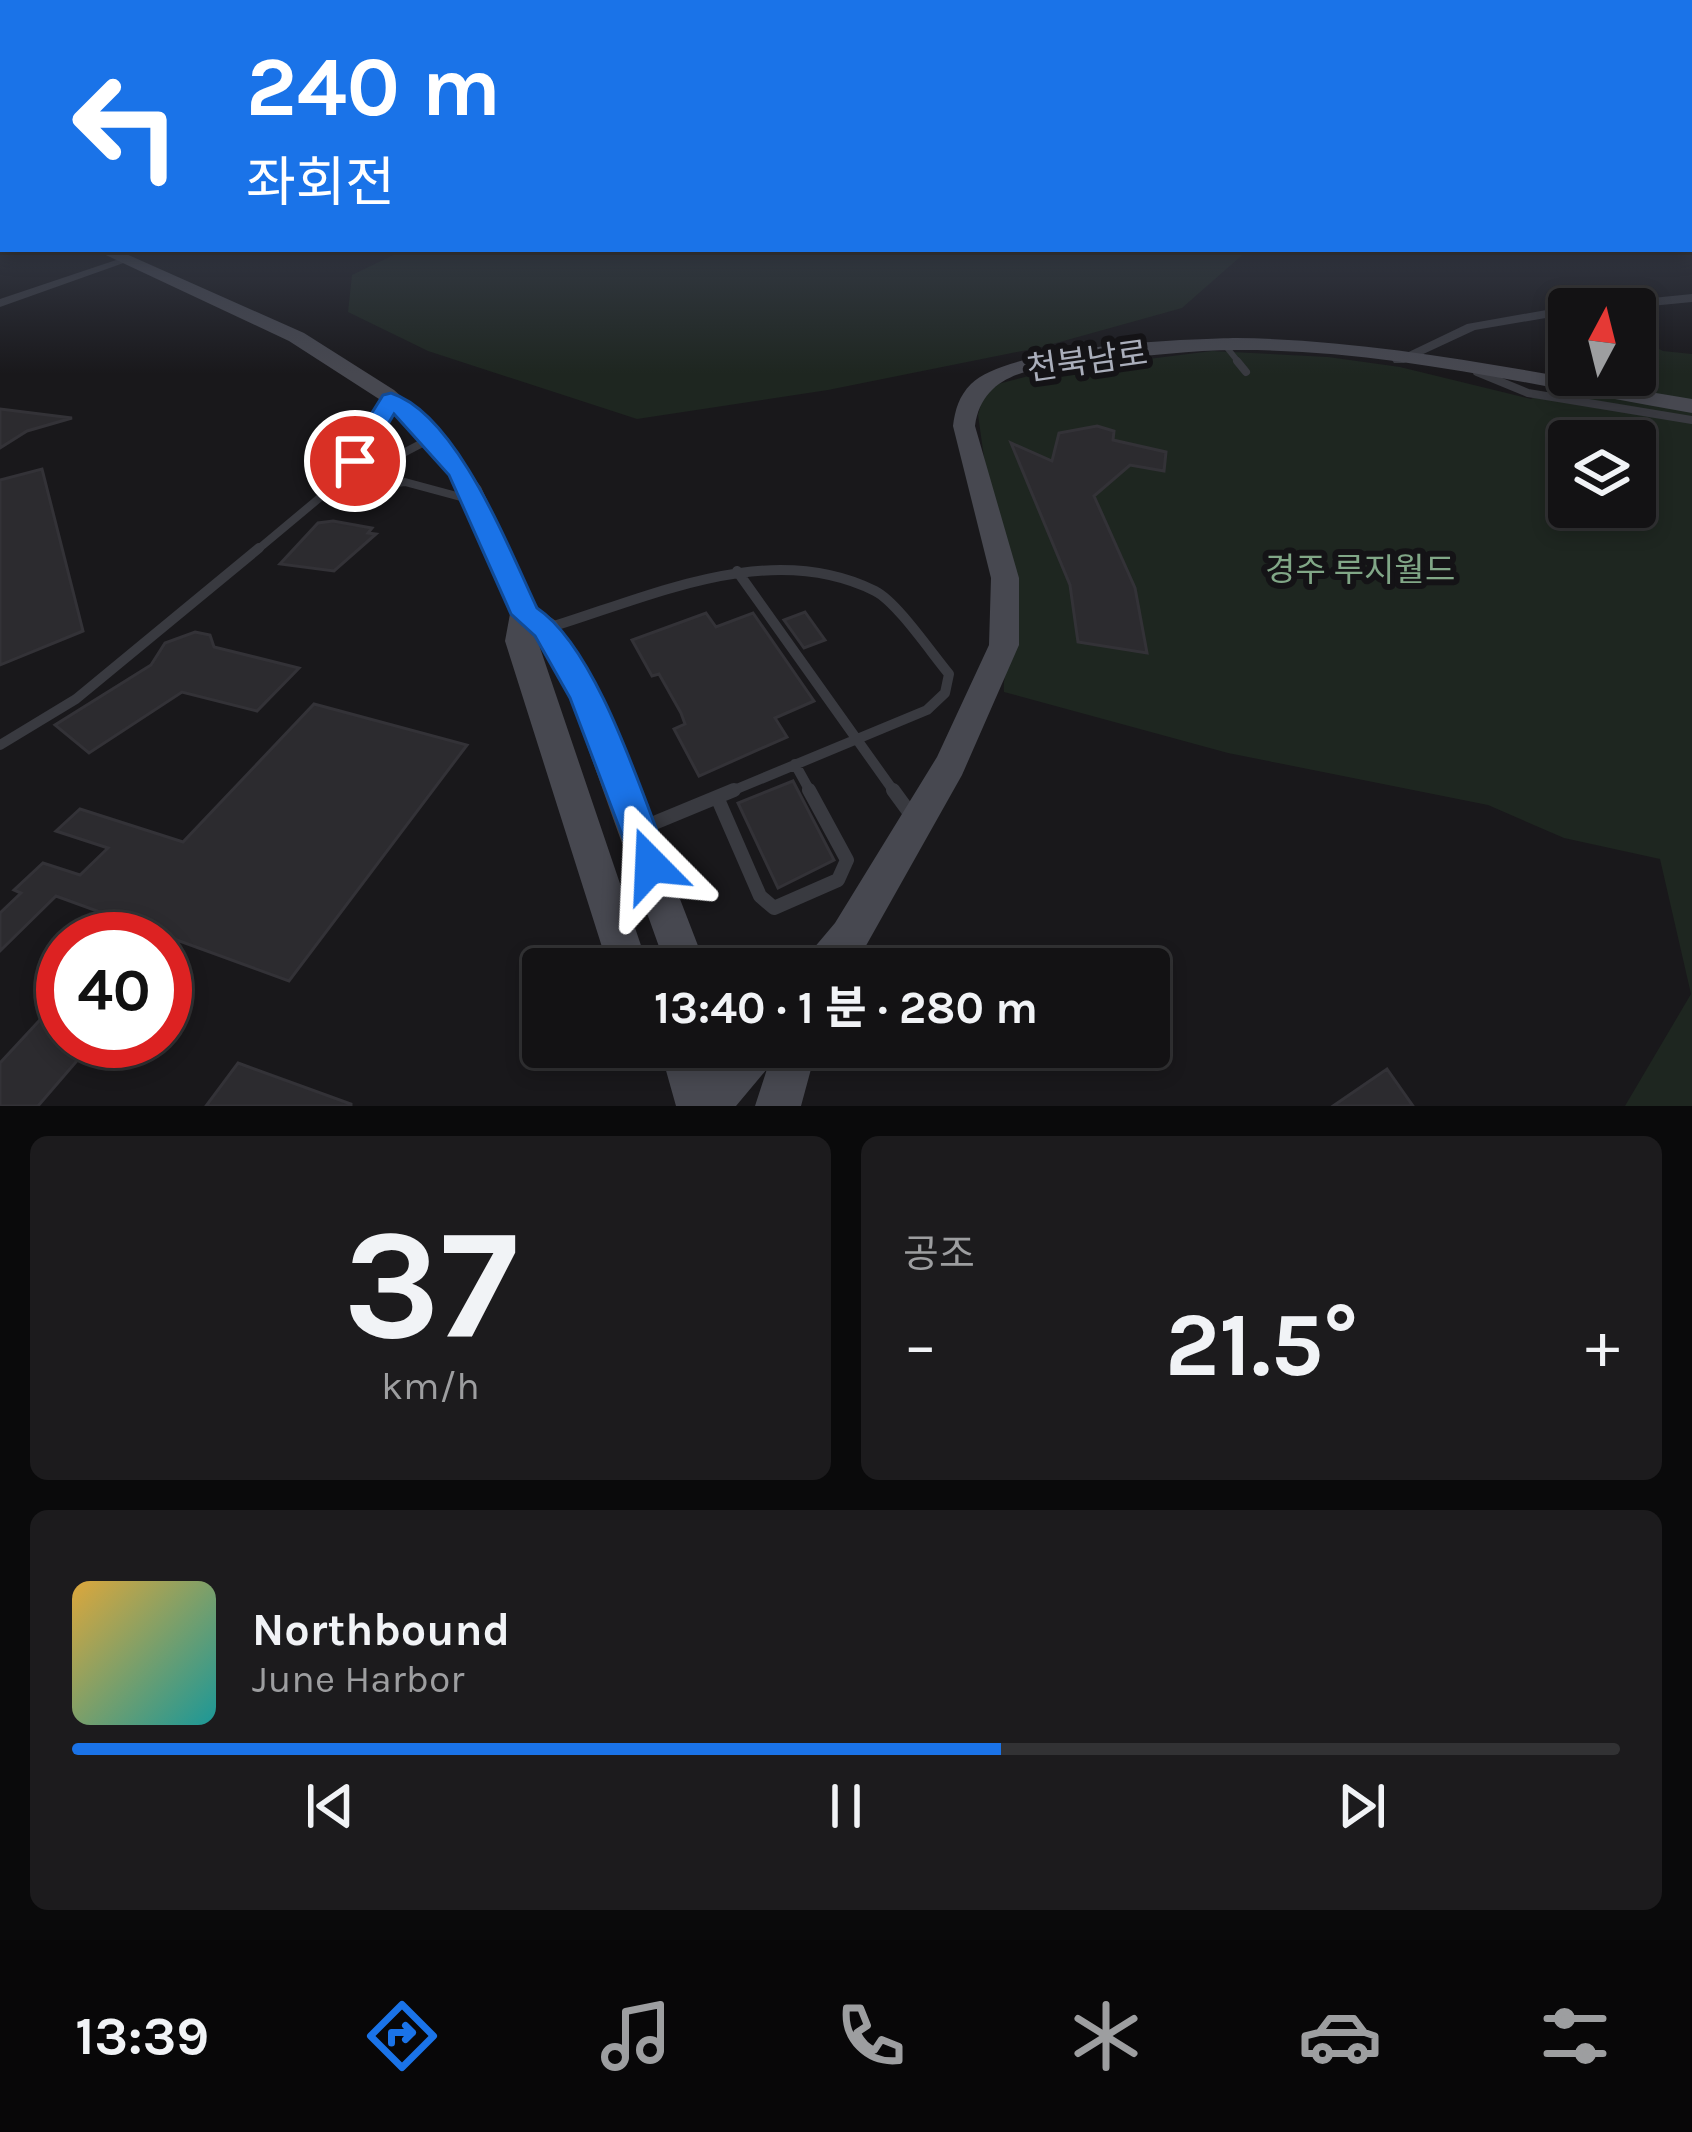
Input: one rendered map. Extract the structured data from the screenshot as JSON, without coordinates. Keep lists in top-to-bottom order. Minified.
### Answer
{"streets":{"street":["천북남로"]},"parks":["경주 루지월드"],"north":"top","page":{"turn":["240 m","좌회전"],"limit":"40","trip":"13:40 · 1 분 · 280 m","tile":[["37","km/h"],"공조"],"heat":["−","21.5°","+"],"song":["Northbound","June Harbor"],"tabs":"13:39"}}
